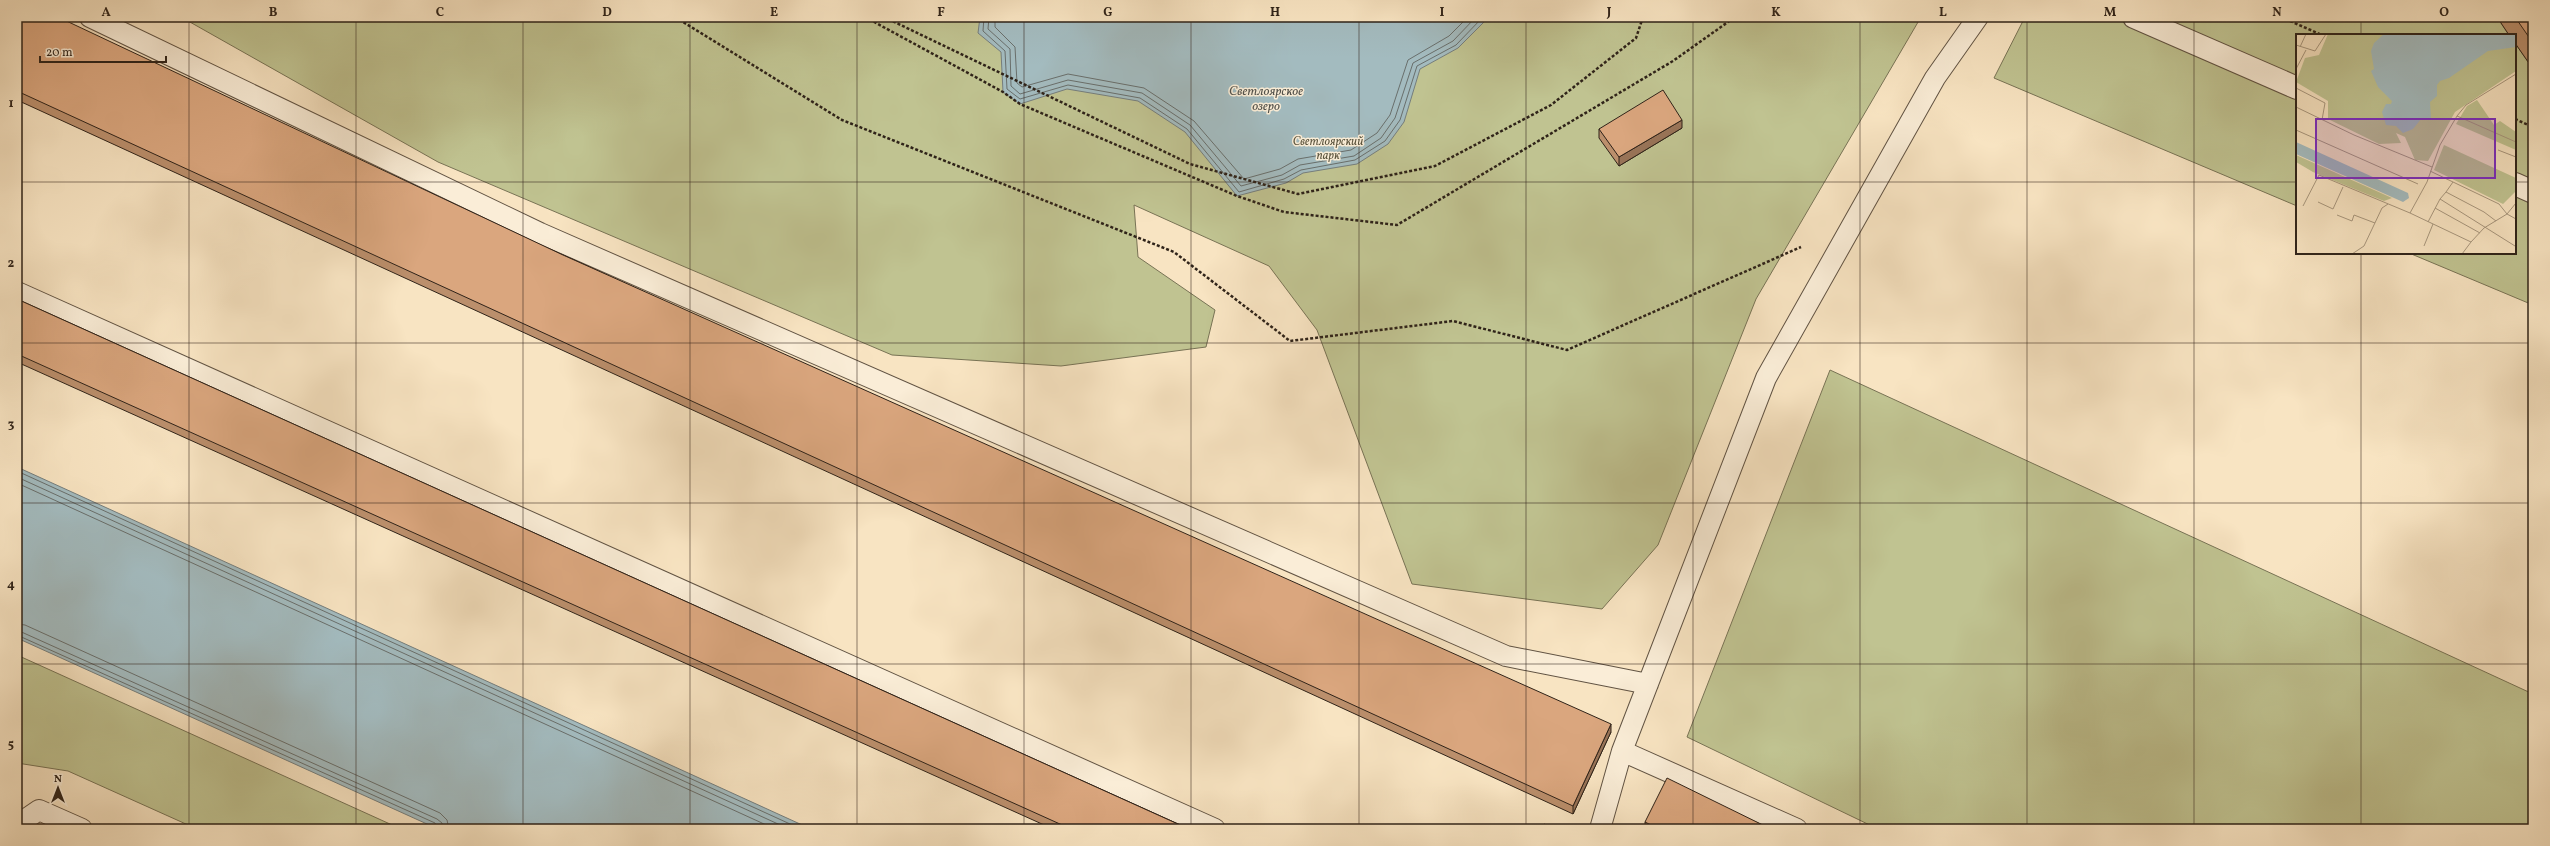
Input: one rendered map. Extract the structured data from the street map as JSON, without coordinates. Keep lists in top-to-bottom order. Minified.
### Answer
{"water":["Светлоярское озеро"],"parks":["Светлоярский парк"],"scale_bar":"20 m","north":"top","grid":{"columns":["A","B","C","D","E","F","G","H","I","J","K","L","M","N","O"],"rows":["1","2","3","4","5"]}}
